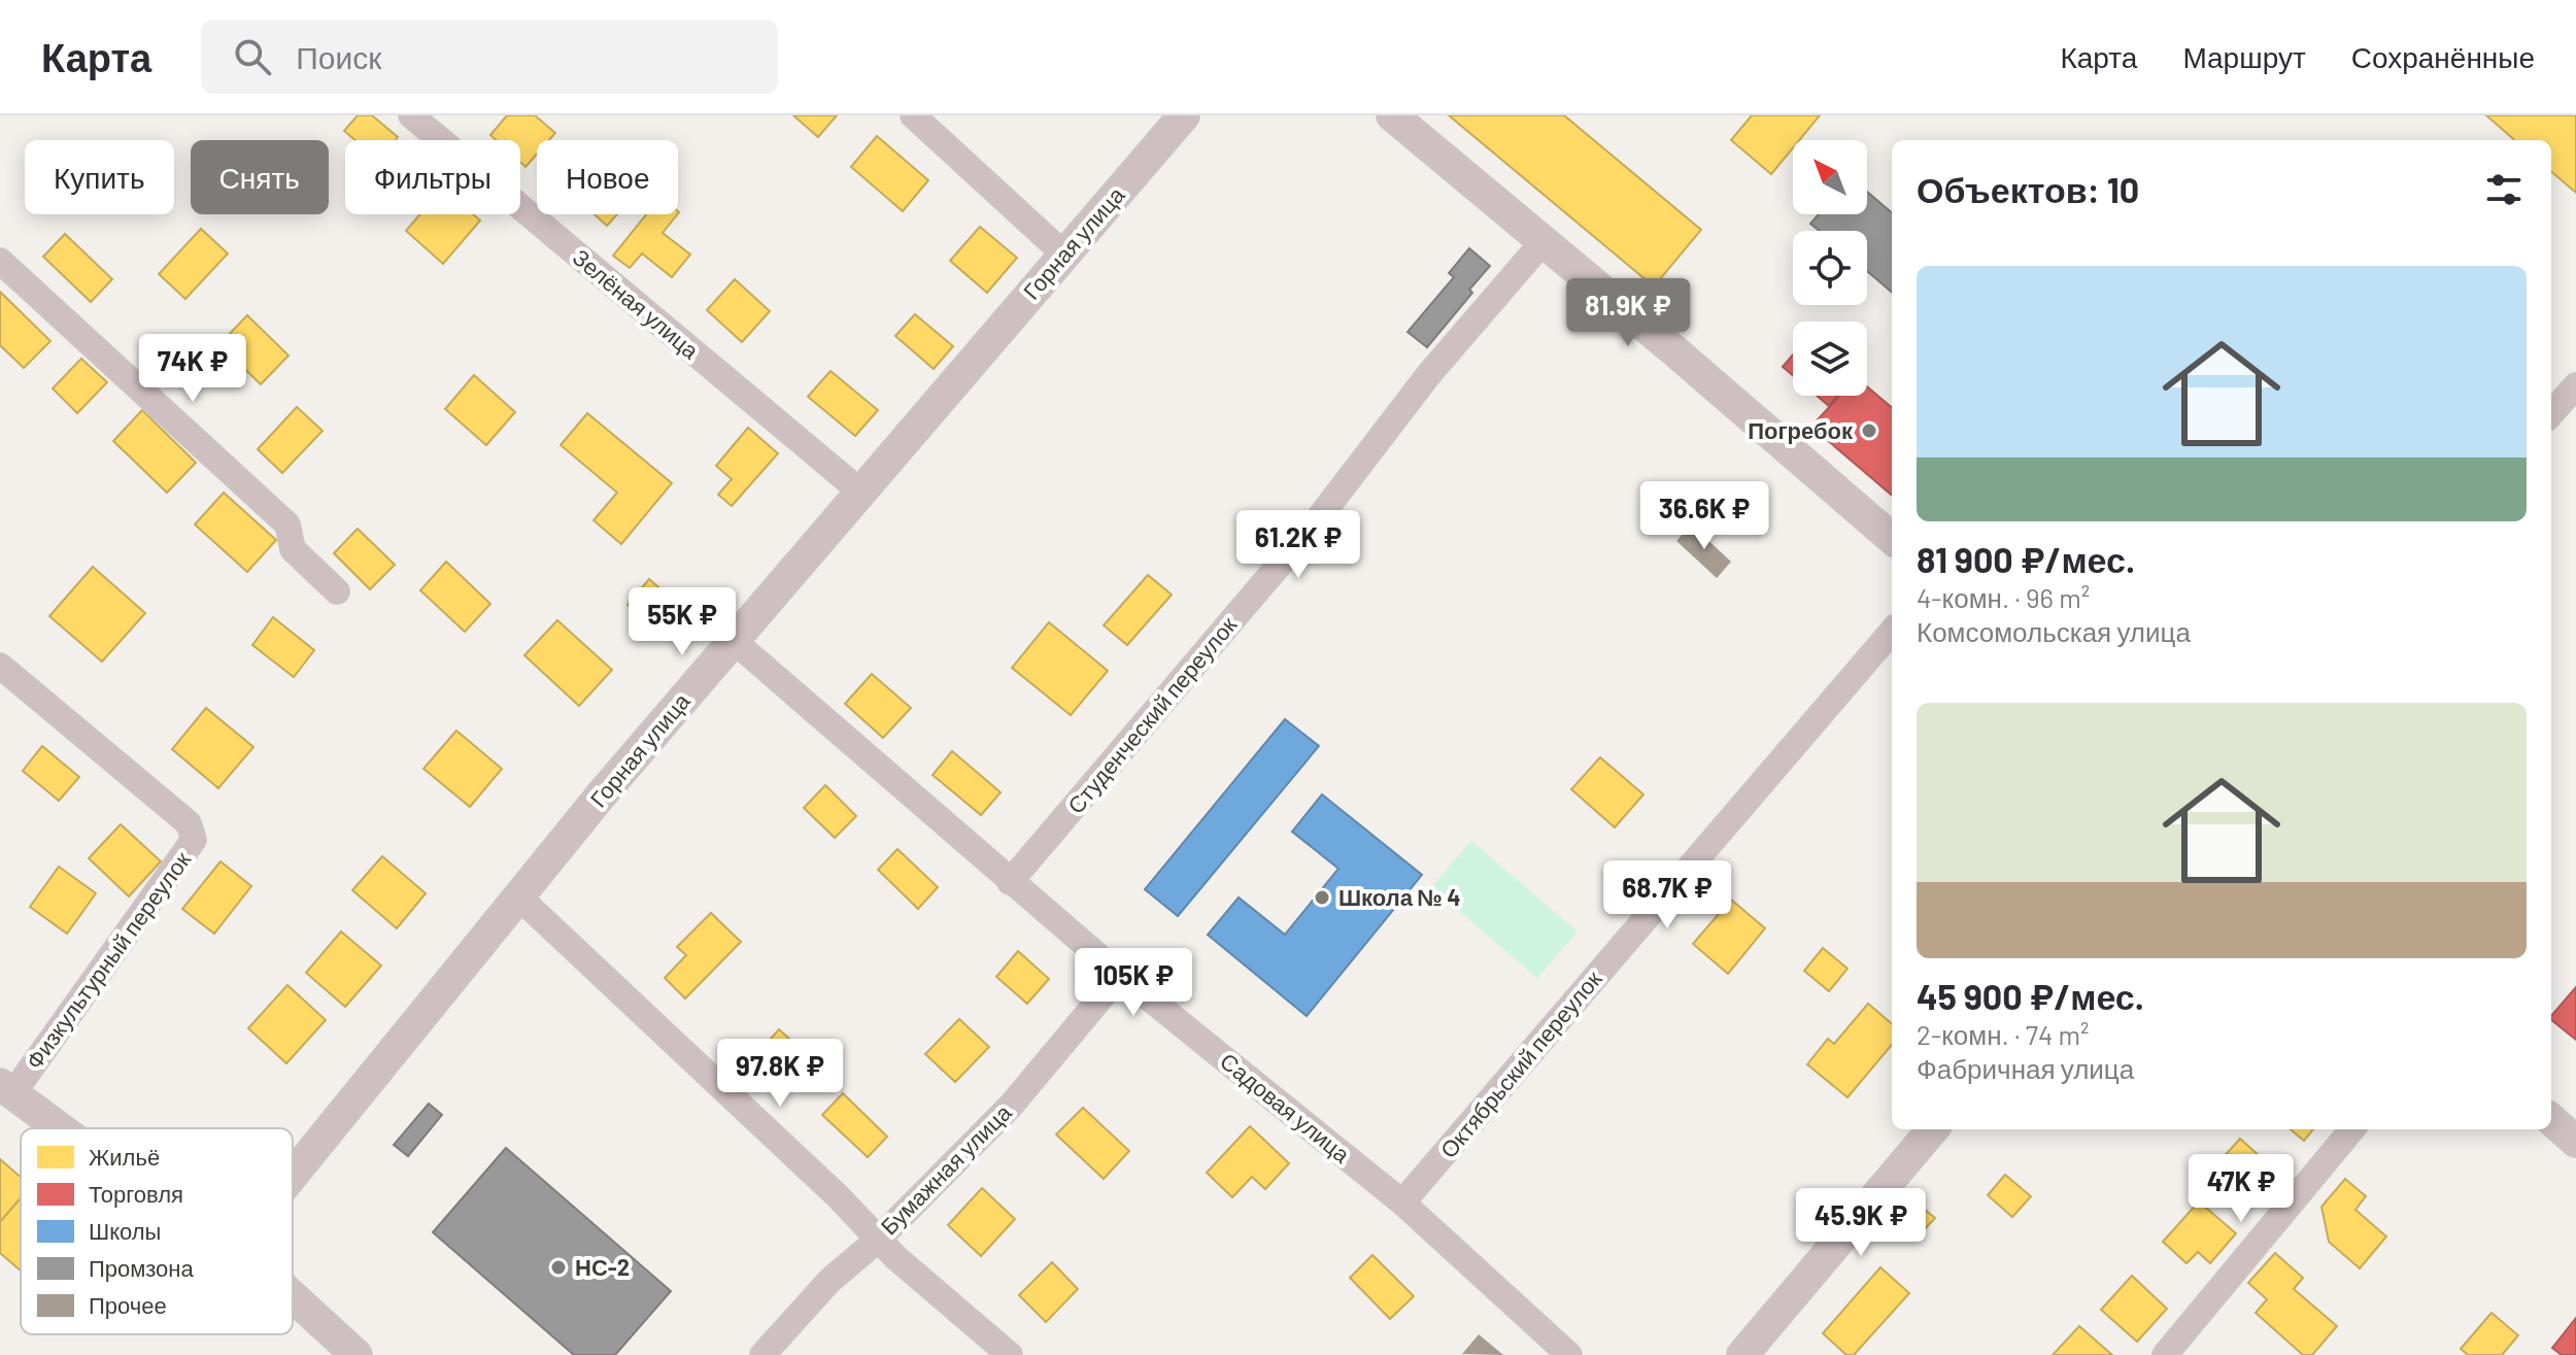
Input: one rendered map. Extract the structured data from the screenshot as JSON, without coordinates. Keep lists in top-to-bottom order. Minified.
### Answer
{"streets":{"street":["Горная улица","Зелёная улица","Студенческий переулок","Физкультурный переулок","Октябрьский переулок","Садовая улица","Бумажная улица"]},"crossings":[["Горная улица","Зелёная улица"],["Горная улица","Садовая улица"],["Студенческий переулок","Садовая улица"],["Октябрьский переулок","Садовая улица"],["Садовая улица","Бумажная улица"]],"places":["Погребок","Школа № 4","НС-2"],"legend":["Жильё","Торговля","Школы","Промзона","Прочее"],"north":"top left","page":{"header":"Карта","search":"Поиск","nav":["Карта","Маршрут","Сохранённые"],"chip":["Купить","Снять","Фильтры","Новое"],"heading":"Объектов: 10","list":[{"name":"81 900 ₽/мес.","note":"4-комн. · 96 m² · Комсомольская улица"},{"name":"45 900 ₽/мес.","note":"2-комн. · 74 m² · Фабричная улица"}],"price":["81.9K ₽","74K ₽","36.6K ₽","61.2K ₽","55K ₽","68.7K ₽","105K ₽","97.8K ₽","47K ₽","45.9K ₽"]}}
